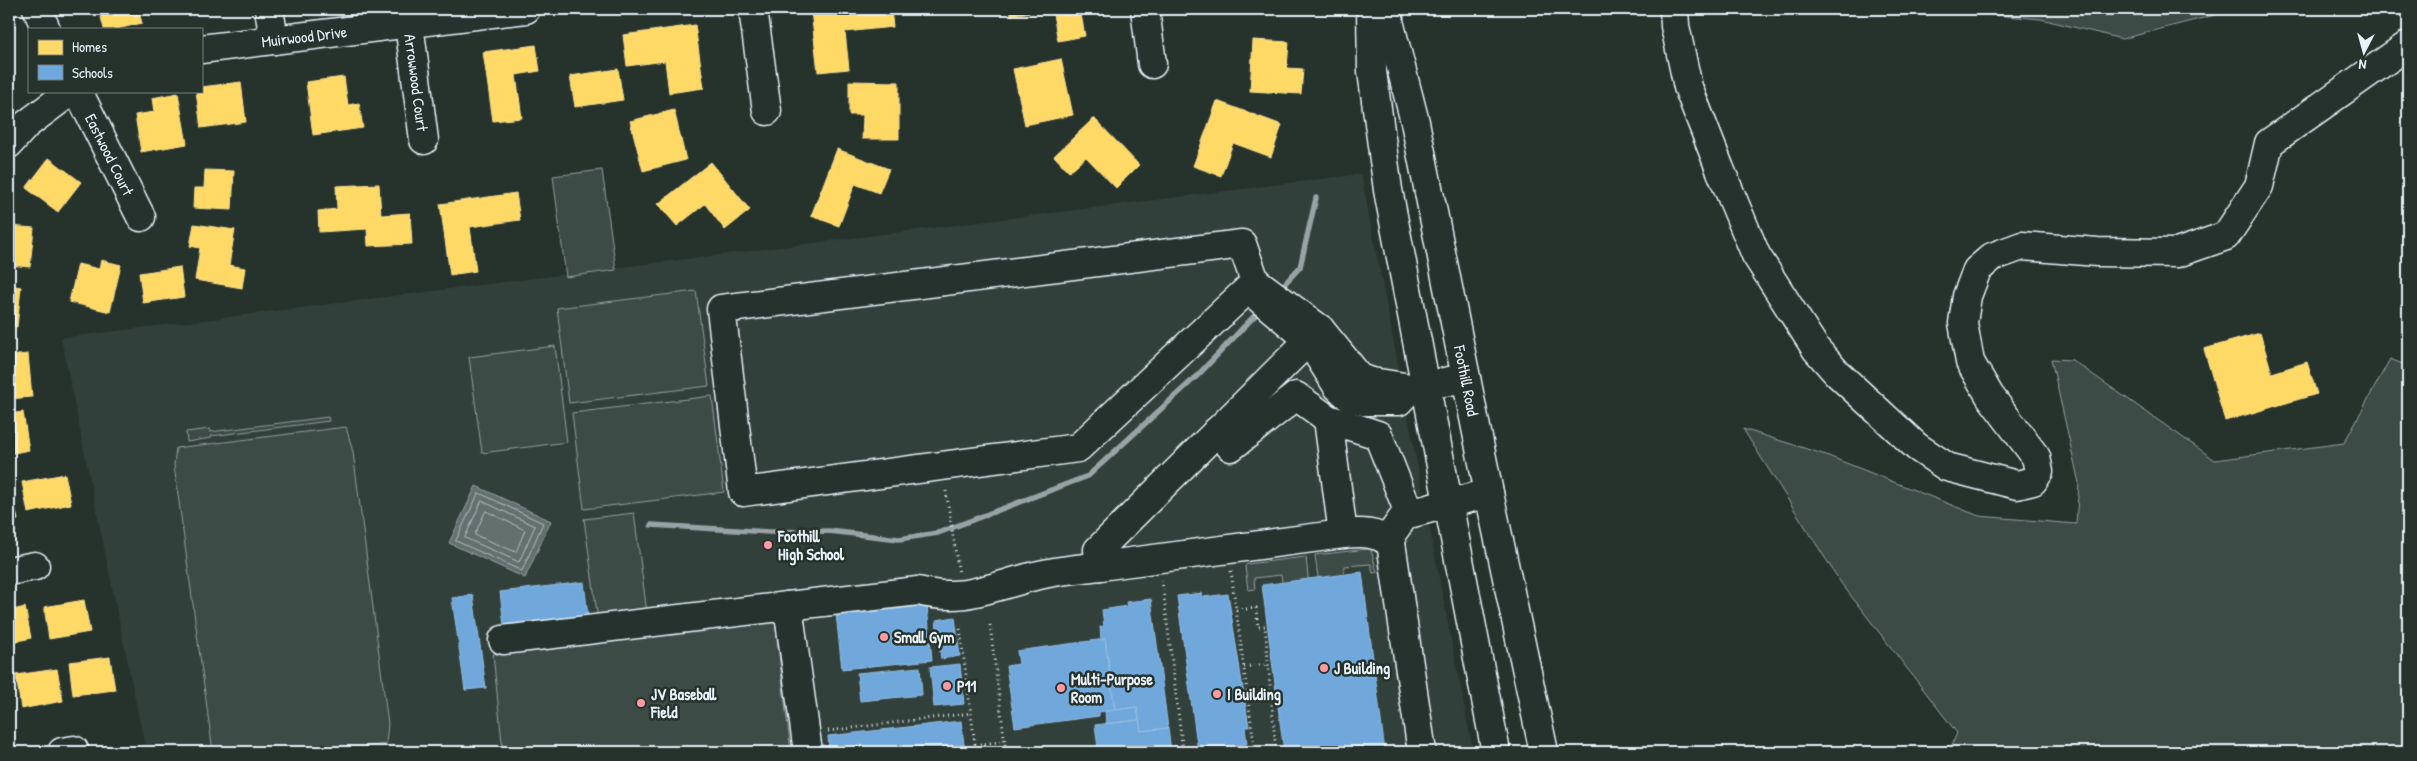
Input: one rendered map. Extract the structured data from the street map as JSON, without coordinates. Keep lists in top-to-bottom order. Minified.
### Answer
{"streets":{"street":["Muirwood Drive","Arrowwood Court","Eastwood Court","Foothill Road"]},"crossings":[["Muirwood Drive","Arrowwood Court"]],"places":["Foothill High School","Small Gym","J Building","P11","Multi-Purpose Room","I Building","JV Baseball Field"],"legend":["Homes","Schools"],"north":"bottom"}
